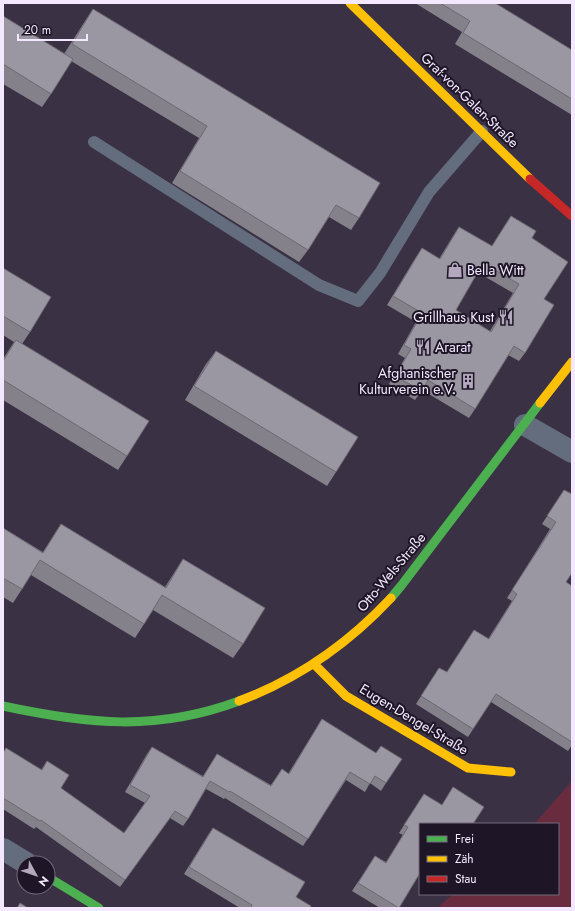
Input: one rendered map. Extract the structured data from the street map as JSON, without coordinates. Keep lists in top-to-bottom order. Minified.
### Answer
{"streets":{"street":["Graf-von-Galen-Straße","Otto-Wels-Straße","Eugen-Dengel-Straße"]},"crossings":[["Otto-Wels-Straße","Eugen-Dengel-Straße"]],"places":{"shop":["Bella Witt"],"restaurant":["Grillhaus Kust","Ararat"],"building":["Afghanischer Kulturverein e.V."]},"legend":["Frei","Zäh","Stau"],"scale_bar":"20 m","north":"bottom right"}
